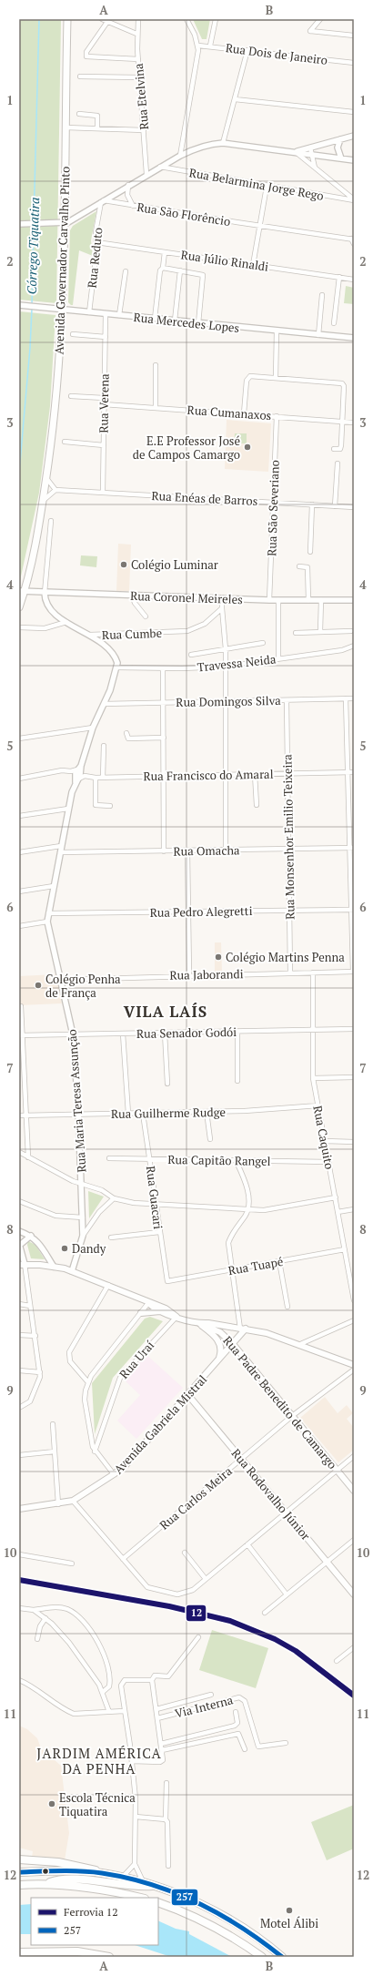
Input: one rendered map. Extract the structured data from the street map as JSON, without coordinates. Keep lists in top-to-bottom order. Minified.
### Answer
{"streets":{"main road":["Avenida Governador Carvalho Pinto","Rua Padre Benedito de Camargo","Avenida Gabriela Mistral","Rua Rodovalho Júnior"],"street":["Rua Dois de Janeiro","Rua Etelvina","Rua Belarmina Jorge Rego","Rua São Florêncio","Rua Reduto","Rua Júlio Rinaldi","Rua Mercedes Lopes","Rua Verena","Rua Cumanaxos","Rua Enéas de Barros","Rua São Severiano","Rua Coronel Meireles","Rua Cumbe","Travessa Neida","Rua Domingos Silva","Rua Francisco do Amaral","Rua Monsenhor Emilio Teixeira","Rua Omacha","Rua Pedro Alegretti","Rua Jaborandi","Rua Senador Godói","Rua Maria Teresa Assunção","Rua Guilherme Rudge","Rua Caquito","Rua Capitão Rangel","Rua Guacari","Rua Tuapé","Rua Uraí","Rua Carlos Meira","Via Interna"]},"crossings":[["Rua São Florêncio","Rua Reduto"],["Rua Reduto","Rua Júlio Rinaldi"],["Rua Reduto","Rua Mercedes Lopes"],["Avenida Governador Carvalho Pinto","Rua Mercedes Lopes"],["Avenida Governador Carvalho Pinto","Rua Coronel Meireles"],["Rua Mercedes Lopes","Rua Verena"],["Rua Verena","Rua Cumanaxos"],["Rua Verena","Rua Enéas de Barros"],["Rua Cumanaxos","Rua São Severiano"],["Rua Enéas de Barros","Rua São Severiano"],["Rua São Severiano","Rua Coronel Meireles"],["Rua Coronel Meireles","Rua Cumbe"],["Travessa Neida","Rua Maria Teresa Assunção"],["Rua Domingos Silva","Rua Monsenhor Emilio Teixeira"],["Rua Domingos Silva","Rua Maria Teresa Assunção"],["Rua Francisco do Amaral","Rua Monsenhor Emilio Teixeira"],["Rua Monsenhor Emilio Teixeira","Rua Omacha"],["Rua Monsenhor Emilio Teixeira","Rua Pedro Alegretti"],["Rua Monsenhor Emilio Teixeira","Rua Jaborandi"],["Rua Omacha","Rua Maria Teresa Assunção"],["Rua Pedro Alegretti","Rua Maria Teresa Assunção"],["Rua Jaborandi","Rua Maria Teresa Assunção"],["Rua Jaborandi","Rua Caquito"],["Rua Senador Godói","Rua Maria Teresa Assunção"],["Rua Senador Godói","Rua Caquito"],["Rua Maria Teresa Assunção","Rua Guilherme Rudge"],["Rua Guilherme Rudge","Rua Caquito"],["Rua Guilherme Rudge","Rua Guacari"],["Rua Caquito","Rua Capitão Rangel"],["Rua Caquito","Rua Tuapé"],["Rua Capitão Rangel","Rua Guacari"],["Rua Guacari","Rua Tuapé"],["Rua Padre Benedito de Camargo","Avenida Gabriela Mistral"],["Rua Padre Benedito de Camargo","Rua Carlos Meira"],["Avenida Gabriela Mistral","Rua Rodovalho Júnior"],["Rua Rodovalho Júnior","Rua Carlos Meira"]],"districts":["VILA LAÍS","JARDIM AMÉRICA DA PENHA"],"water":["Córrego Tiquatira"],"places":["E.E Professor José de Campos Camargo","Colégio Luminar","Colégio Martins Penna","Colégio Penha de França","Dandy","Escola Técnica Tiquatira","Motel Álibi"],"lines":["rail line 12","transit line 257"],"legend":["Ferrovia 12","257"],"grid":{"columns":["A","B"],"rows":["1","2","3","4","5","6","7","8","9","10","11","12"]}}
